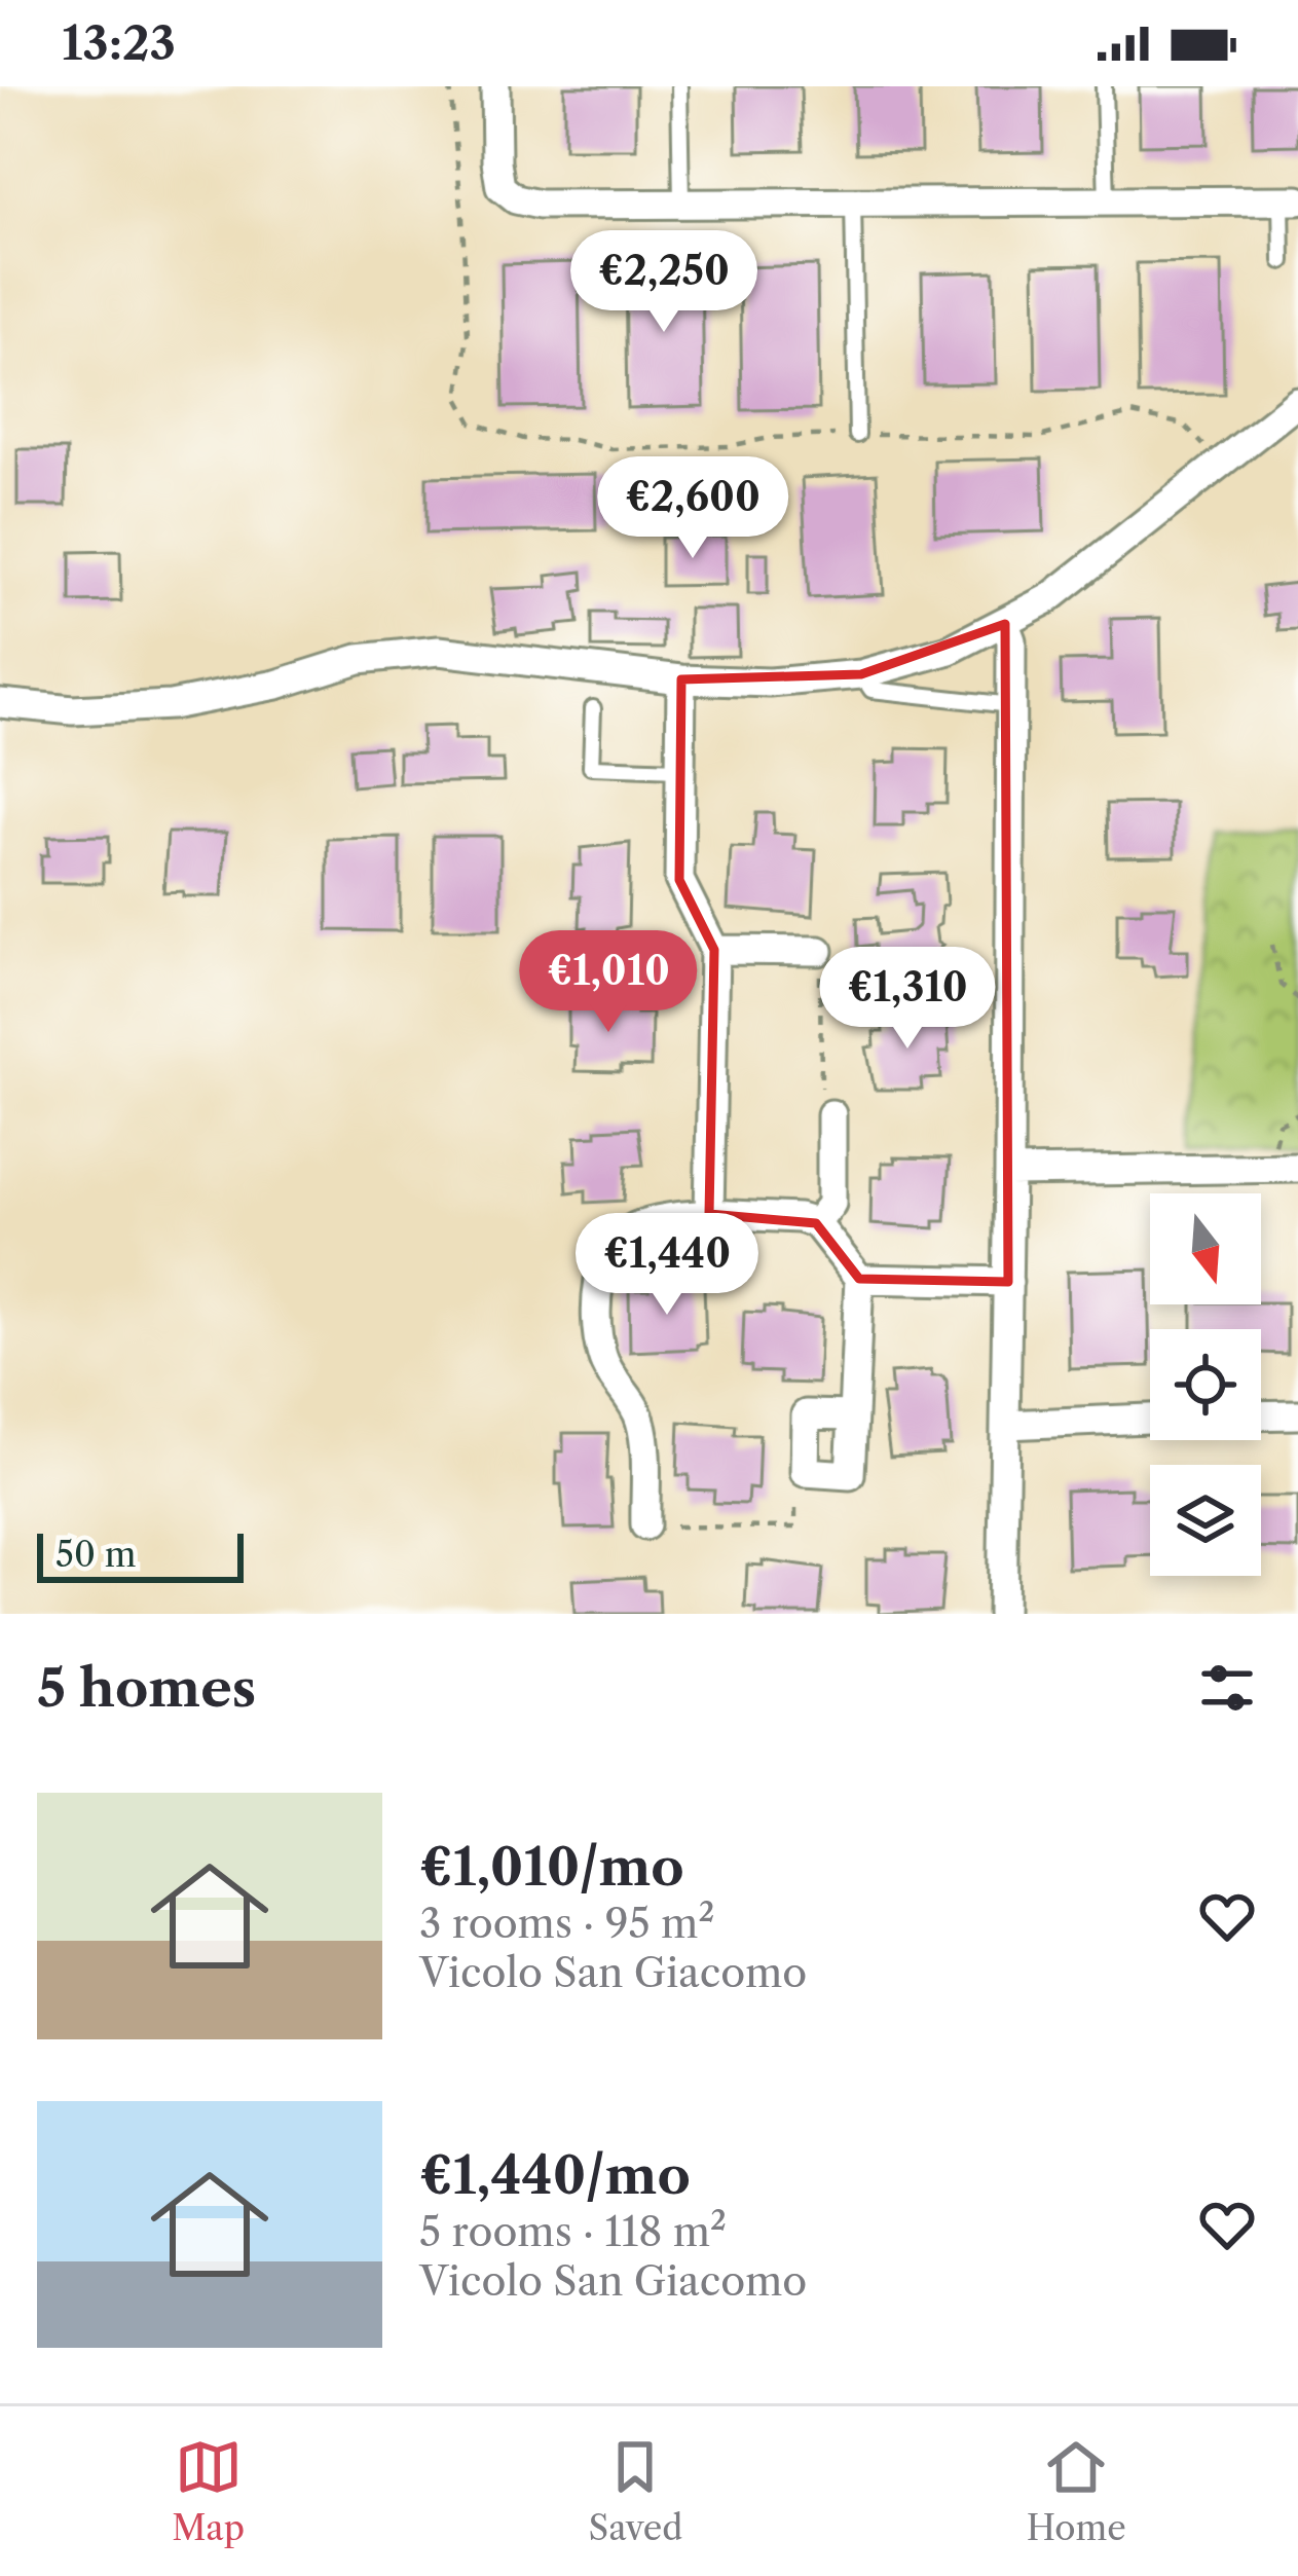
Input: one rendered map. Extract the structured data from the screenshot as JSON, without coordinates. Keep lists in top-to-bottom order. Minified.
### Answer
{"scale_bar":"50 m","north":"bottom","page":{"status":"13:23","price":["€2,250","€2,600","€1,010","€1,310","€1,440"],"scale":"50 m","heading":"5 homes","list":[{"name":"€1,010/mo","note":"3 rooms · 95 m² · Vicolo San Giacomo"},{"name":"€1,440/mo","note":"5 rooms · 118 m² · Vicolo San Giacomo"}],"tabs":["Map","Saved","Home"]}}
